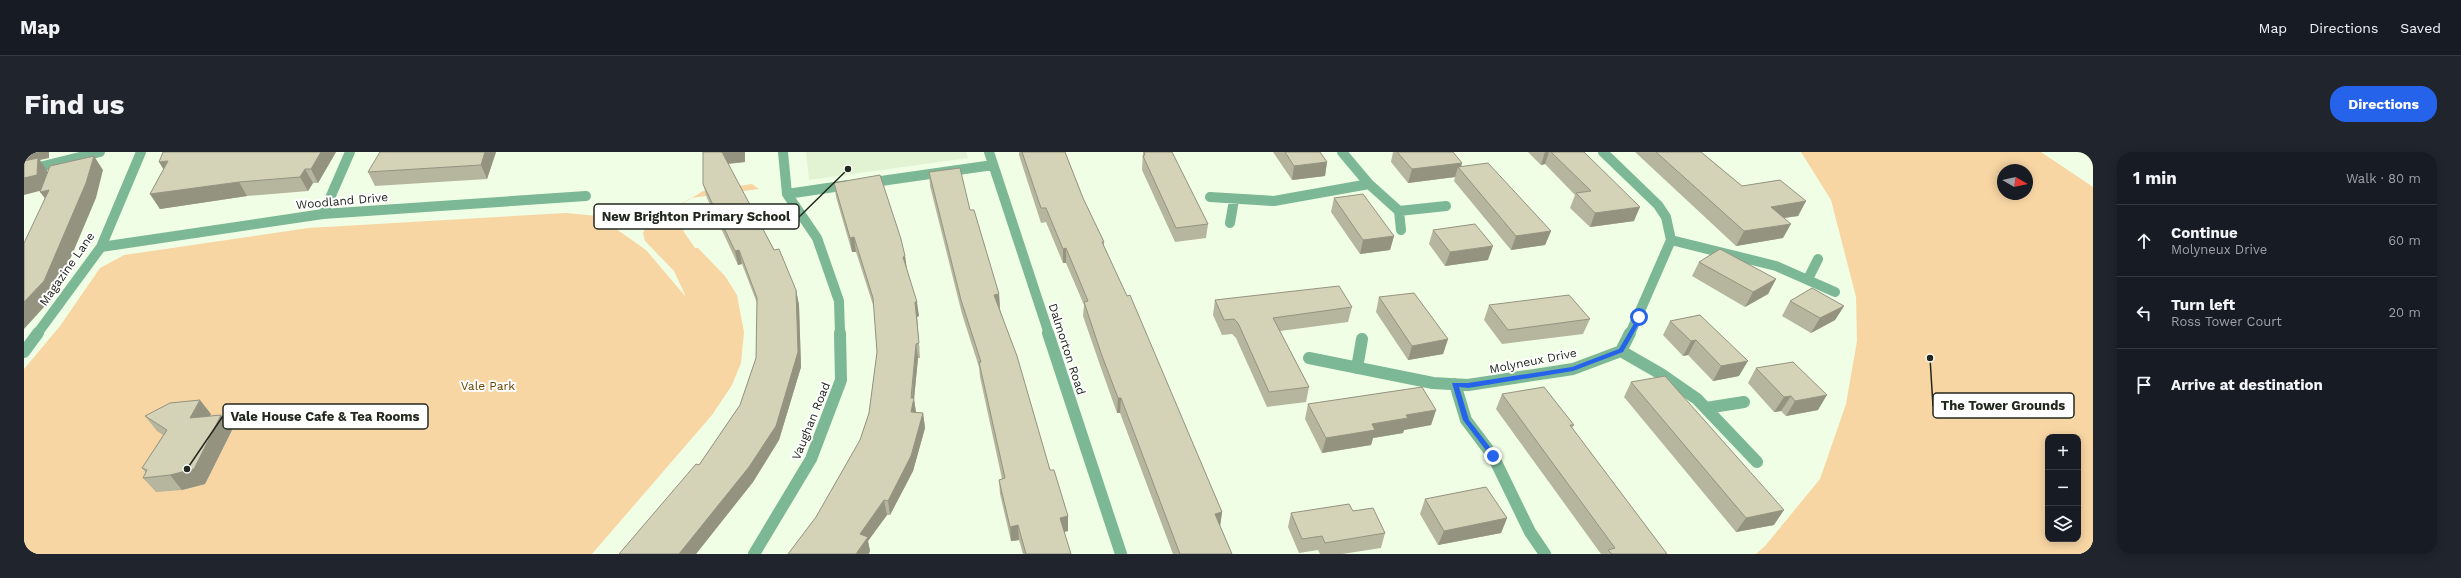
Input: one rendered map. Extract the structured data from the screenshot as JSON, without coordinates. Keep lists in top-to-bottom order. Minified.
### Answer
{"streets":{"street":["Woodland Drive","Magazine Lane","Dalmorton Road","Molyneux Drive","Vaughan Road"]},"crossings":[["Woodland Drive","Magazine Lane"]],"parks":["Vale Park"],"places":["New Brighton Primary School","The Tower Grounds","Vale House Cafe & Tea Rooms"],"north":"right","page":{"header":"Map","nav":["Map","Directions","Saved"],"buttons":"Directions","title":"Find us","heading":["1 min","Walk · 80 m"],"list":[["Continue","Molyneux Drive","60 m"],["Turn left","Ross Tower Court","20 m"],"Arrive at destination"],"map_buttons":["+","−"]}}
